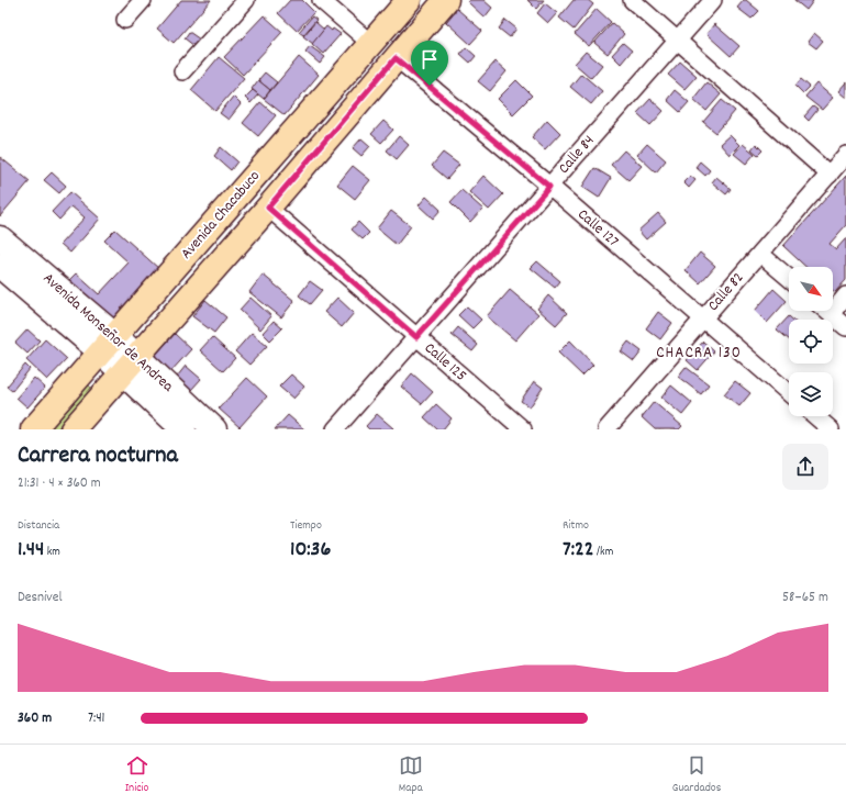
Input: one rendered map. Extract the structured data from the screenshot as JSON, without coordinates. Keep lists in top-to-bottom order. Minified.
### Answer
{"streets":{"main road":["Avenida Chacabuco","Avenida Monseñor de Andrea"],"street":["Calle 84","Calle 127","Calle 82","Calle 125"]},"crossings":[["Calle 84","Calle 127"],["Calle 84","Calle 125"],["Avenida Chacabuco","Calle 127"],["Avenida Chacabuco","Avenida Monseñor de Andrea"],["Avenida Chacabuco","Calle 125"],["Calle 127","Calle 82"]],"districts":["CHACRA 130"],"north":"bottom right","page":{"heading":["Carrera nocturna","21:31 · 4 × 360 m"],"stats":[["Distancia","1.44 km"],["Tiempo","10:36"],["Ritmo","7:22 /km"]],"chart":["Desnivel","58–65 m"],"list":[{"name":"360 m","note":"7:41"}],"tabs":["Inicio","Mapa","Guardados"]}}
